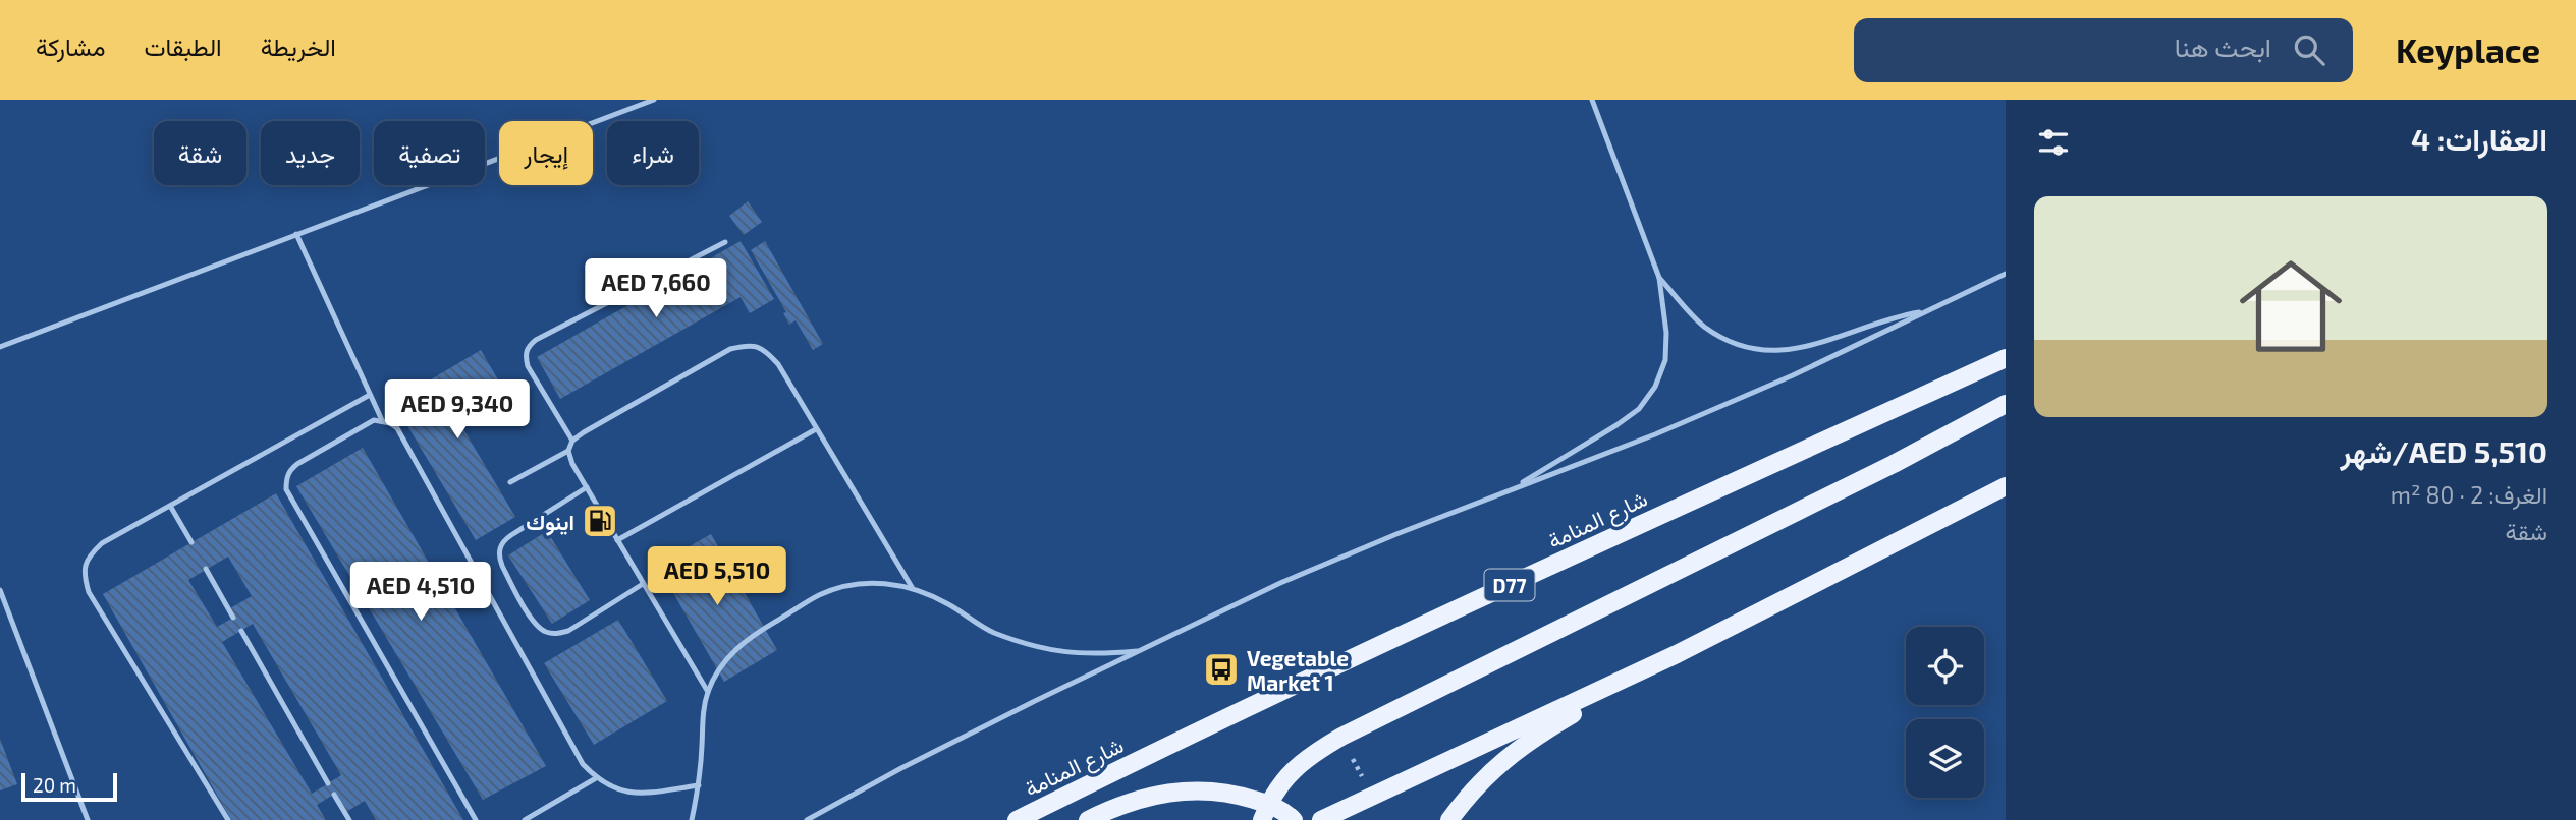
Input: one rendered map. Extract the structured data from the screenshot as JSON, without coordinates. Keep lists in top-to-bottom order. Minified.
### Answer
{"streets":{"main road":["شارع المنامة","D77"]},"places":{"fuel station":["اينوك"],"bus stop":["Vegetable Market 1"]},"scale_bar":"20 m","page":{"header":"Keyplace","search":"ابحث هنا","nav":["الخريطة","الطبقات","مشاركة"],"heading":"العقارات: 4","chip":["شراء","إيجار","تصفية","جديد","شقة"],"list":[{"name":"AED 5,510/شهر","note":"الغرف: 2 · 80 m² · شقة"}],"price":["AED 7,660","AED 9,340","AED 5,510","AED 4,510"],"scale":"20 m"}}
